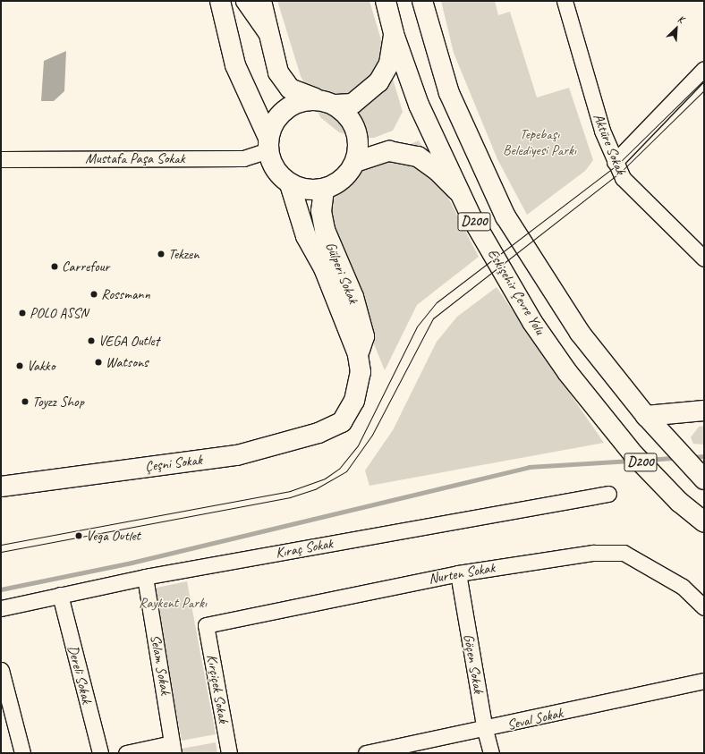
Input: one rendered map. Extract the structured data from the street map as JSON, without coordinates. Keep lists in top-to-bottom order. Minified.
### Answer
{"streets":{"main road":["D200","Gülperi Sokak","Eskişehir Çevre Yolu","Çeşni Sokak"],"street":["Aktüre Sokak","Mustafa Paşa Sokak","Kıraç Sokak","Nurten Sokak","Göçen Sokak","Selam Sokak","Dereli Sokak","Kırçiçek Sokak","Seval Sokak"]},"crossings":[["Mustafa Paşa Sokak","Gülperi Sokak"],["Gülperi Sokak","Çeşni Sokak"],["Kıraç Sokak","Selam Sokak"],["Kıraç Sokak","Dereli Sokak"],["Nurten Sokak","Göçen Sokak"],["Nurten Sokak","Kırçiçek Sokak"],["Göçen Sokak","Seval Sokak"]],"parks":["Tepebaşı Belediyesi Parkı","Raykent Parkı"],"places":["Tekzen","Carrefour","Rossmann","POLO ASSN","VEGA Outlet","Watsons","Vakko","Toyzz Shop","Vega Outlet"],"north":"top right"}
